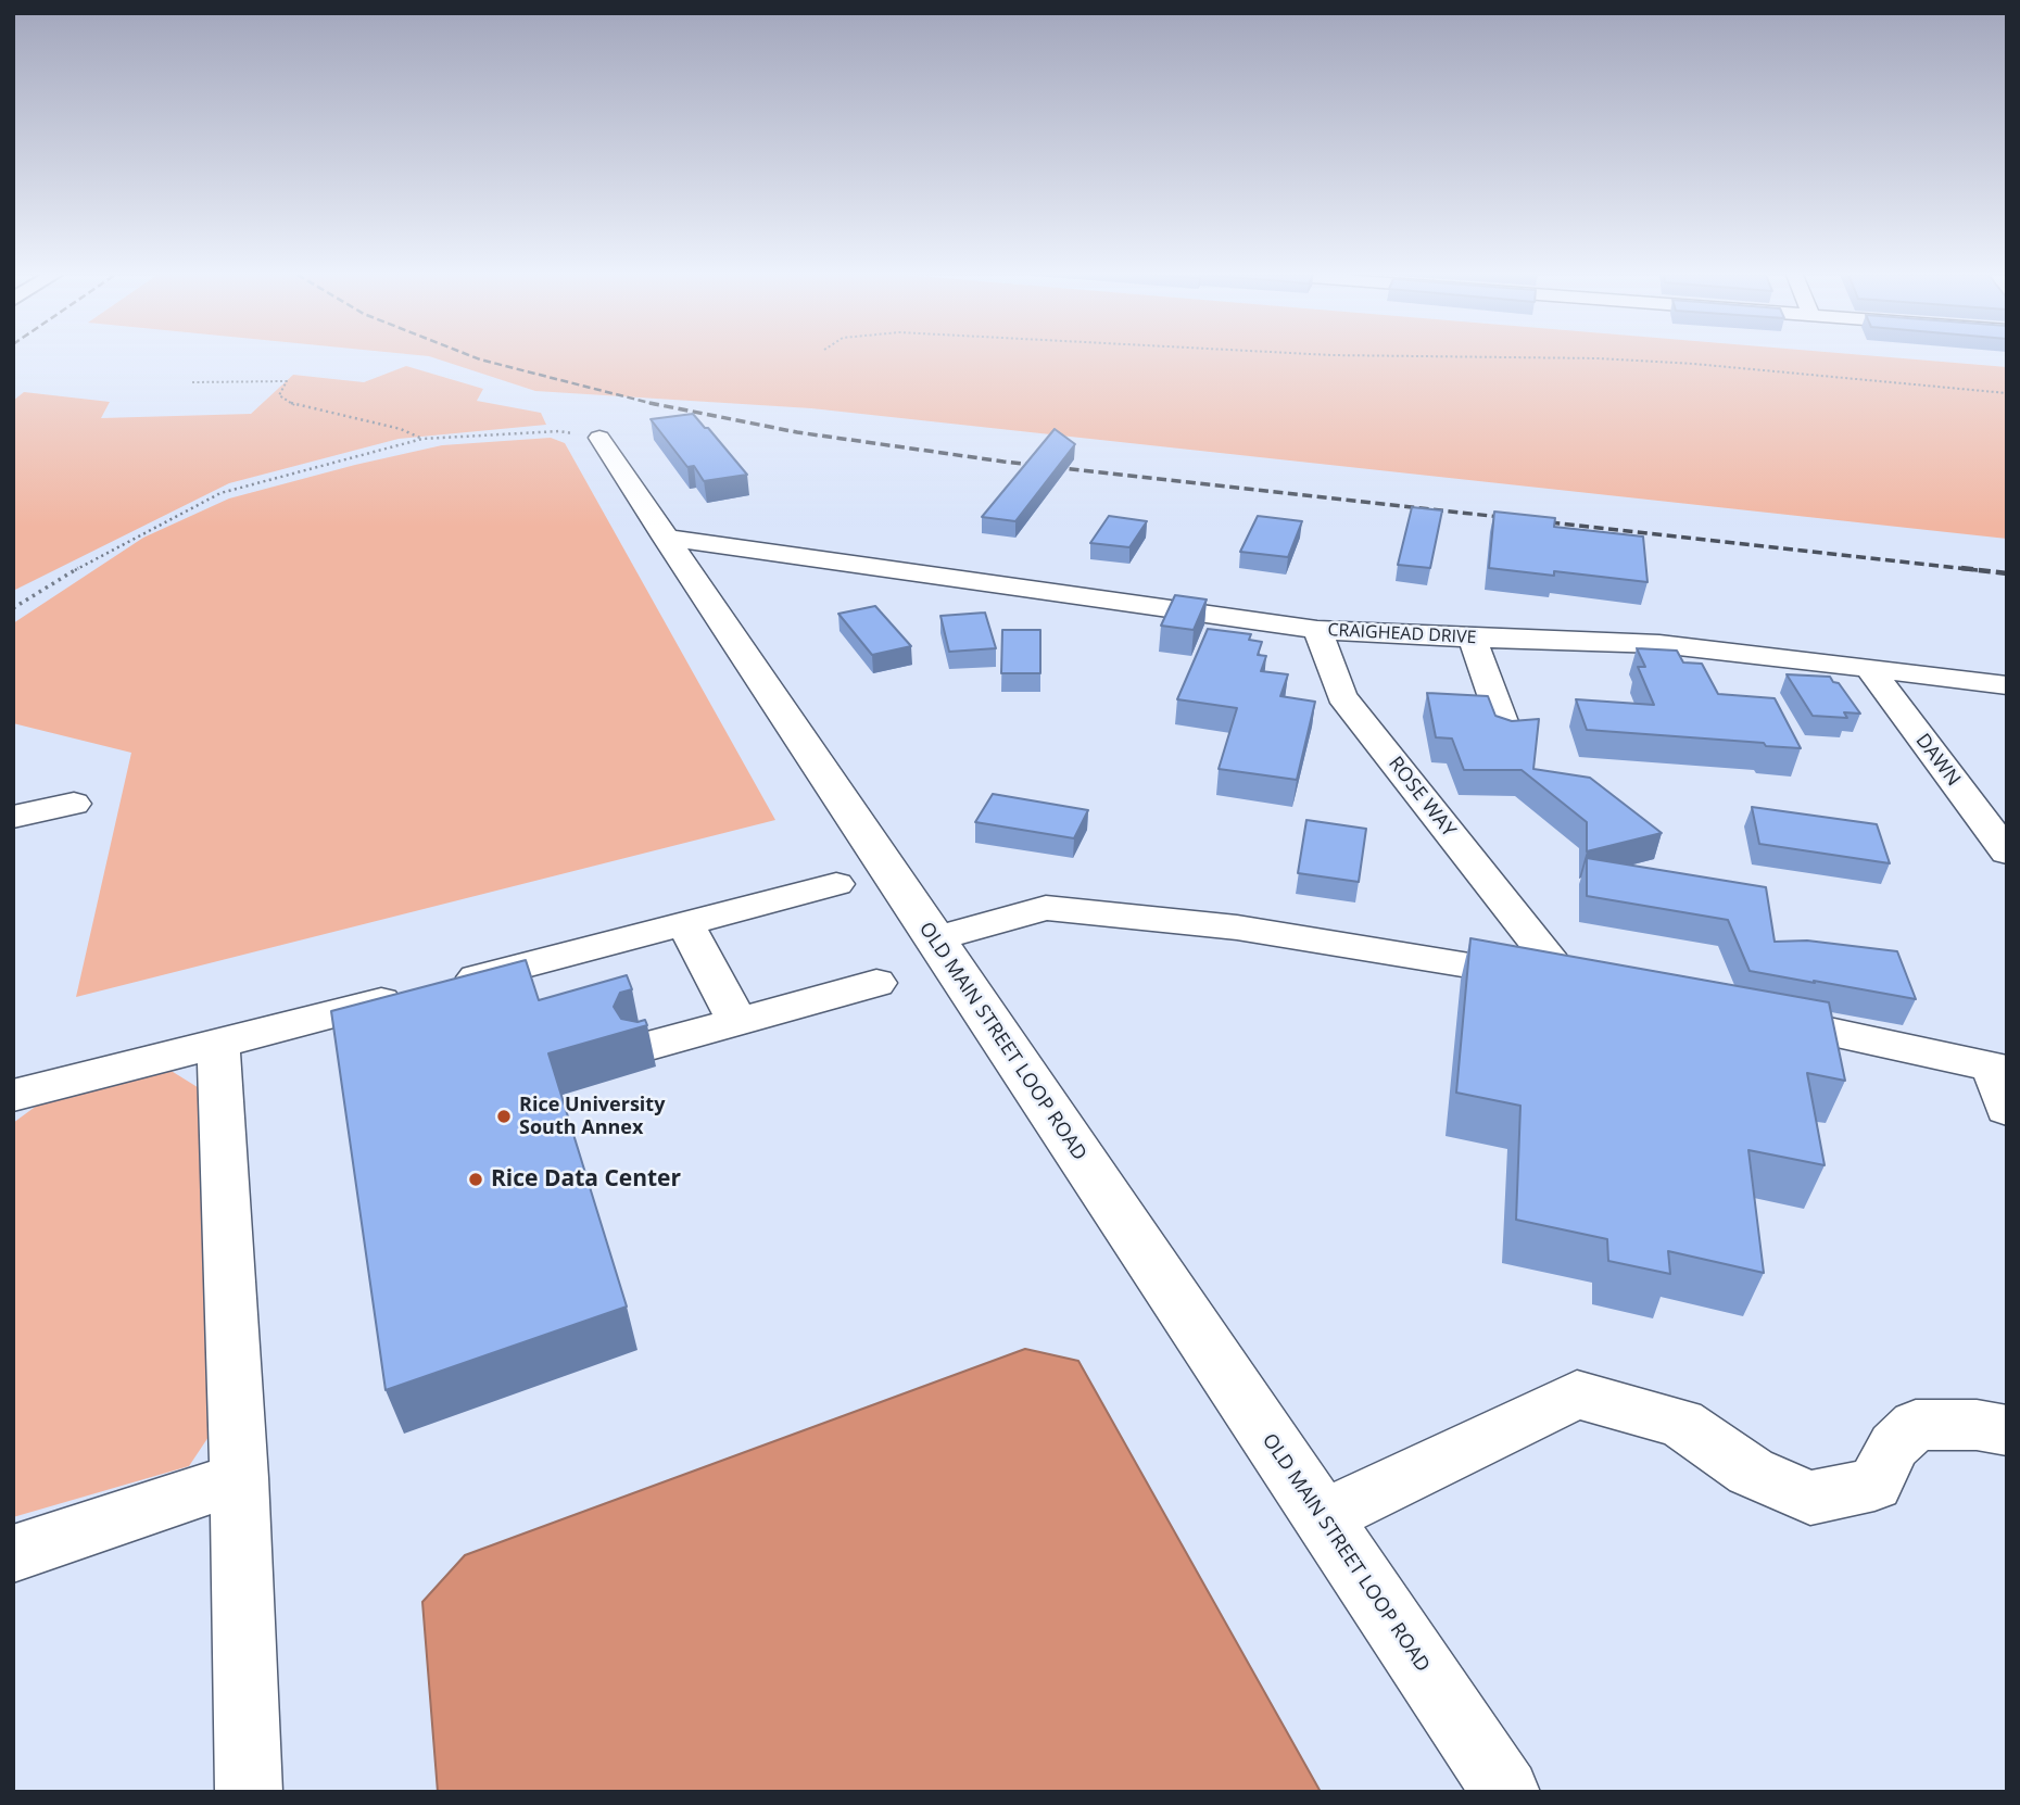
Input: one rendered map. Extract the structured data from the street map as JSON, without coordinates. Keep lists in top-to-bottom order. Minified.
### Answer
{"streets":{"street":["CRAIGHEAD DRIVE","DAWN","ROSE WAY","OLD MAIN STREET LOOP ROAD"]},"crossings":[["CRAIGHEAD DRIVE","DAWN"],["CRAIGHEAD DRIVE","ROSE WAY"],["CRAIGHEAD DRIVE","OLD MAIN STREET LOOP ROAD"],["ROSE WAY","OLD MAIN STREET LOOP ROAD"]],"places":["Rice University South Annex","Rice Data Center"]}
